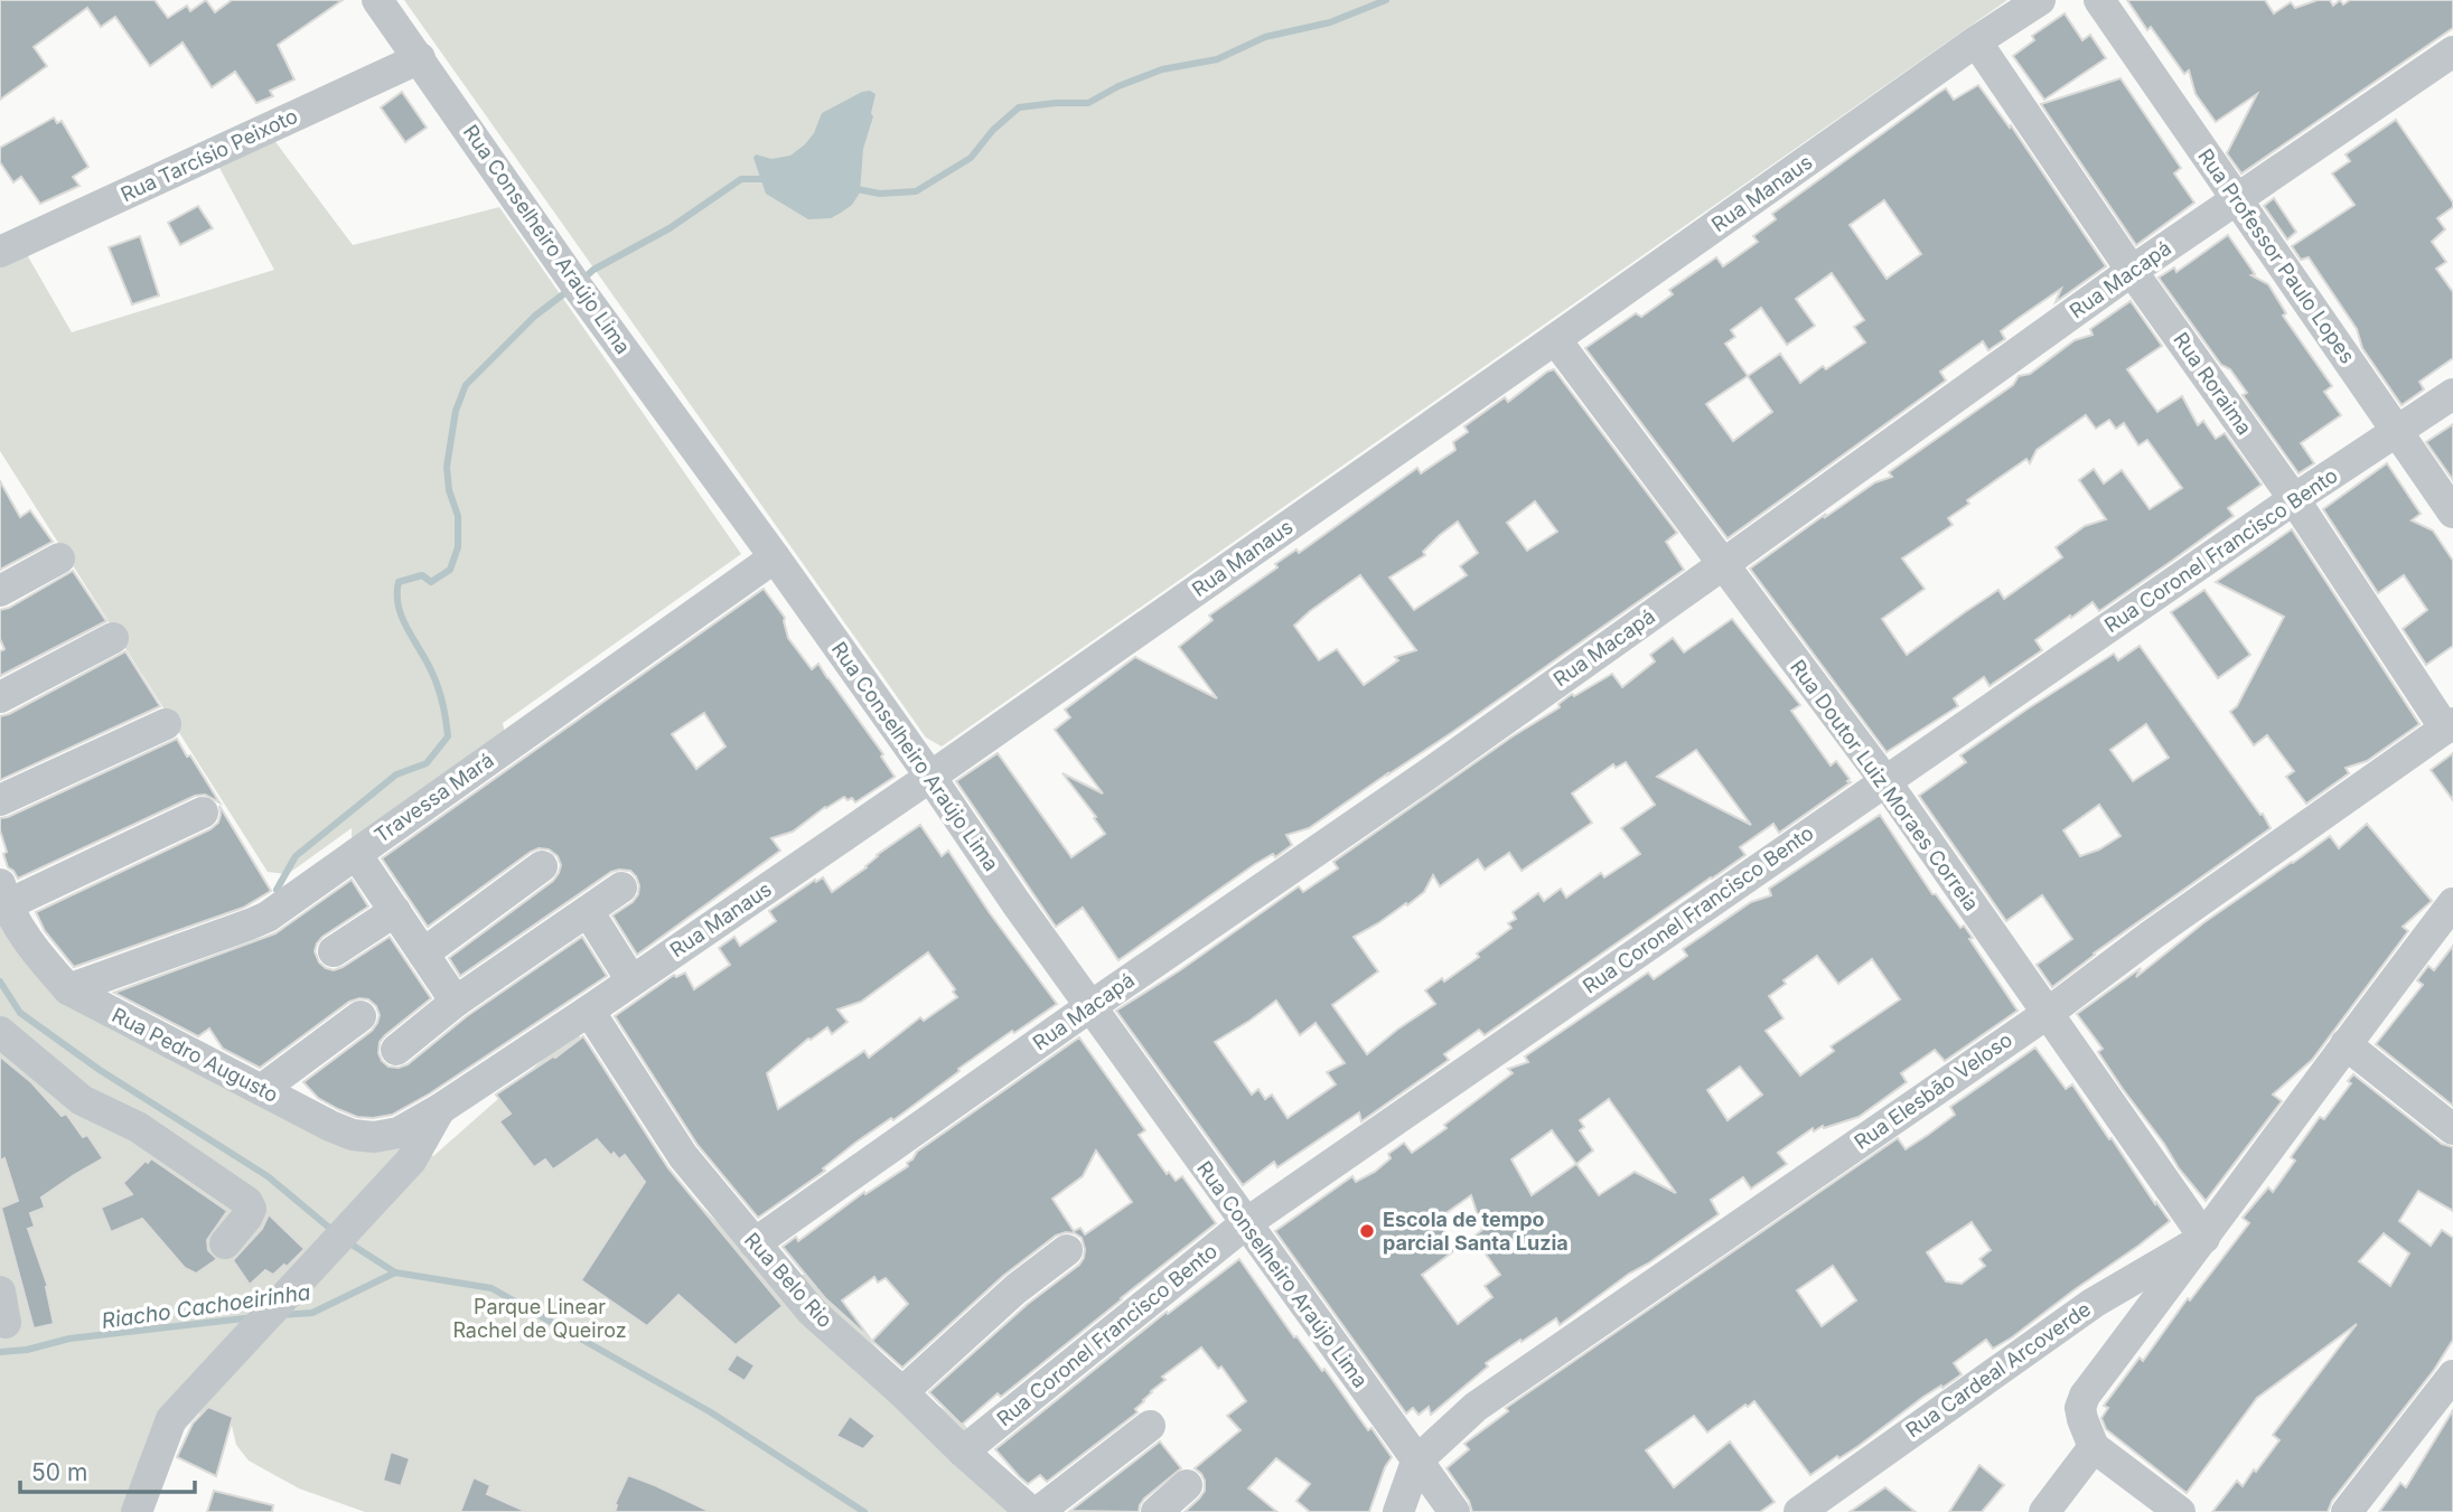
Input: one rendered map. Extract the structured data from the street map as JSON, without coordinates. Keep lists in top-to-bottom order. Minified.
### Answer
{"streets":{"street":["Rua Tarcísio Peixoto","Rua Manaus","Rua Conselheiro Araújo Lima","Rua Professor Paulo Lopes","Rua Macapá","Rua Roraima","Rua Coronel Francisco Bento","Rua Doutor Luiz Moraes Correia","Travessa Mará","Rua Pedro Augusto","Rua Elesbão Veloso","Rua Belo Rio","Rua Cardeal Arcoverde"]},"crossings":[["Rua Tarcísio Peixoto","Rua Conselheiro Araújo Lima"],["Rua Manaus","Rua Conselheiro Araújo Lima"],["Rua Manaus","Rua Roraima"],["Rua Manaus","Rua Doutor Luiz Moraes Correia"],["Rua Manaus","Rua Pedro Augusto"],["Rua Manaus","Rua Belo Rio"],["Rua Conselheiro Araújo Lima","Rua Macapá"],["Rua Conselheiro Araújo Lima","Rua Coronel Francisco Bento"],["Rua Conselheiro Araújo Lima","Travessa Mará"],["Rua Conselheiro Araújo Lima","Rua Elesbão Veloso"],["Rua Professor Paulo Lopes","Rua Macapá"],["Rua Professor Paulo Lopes","Rua Coronel Francisco Bento"],["Rua Macapá","Rua Roraima"],["Rua Macapá","Rua Doutor Luiz Moraes Correia"],["Rua Macapá","Rua Belo Rio"],["Rua Roraima","Rua Coronel Francisco Bento"],["Rua Roraima","Rua Elesbão Veloso"],["Rua Coronel Francisco Bento","Rua Doutor Luiz Moraes Correia"],["Rua Coronel Francisco Bento","Rua Belo Rio"],["Rua Doutor Luiz Moraes Correia","Rua Elesbão Veloso"],["Rua Doutor Luiz Moraes Correia","Rua Cardeal Arcoverde"],["Travessa Mará","Rua Pedro Augusto"]],"water":["Riacho Cachoeirinha"],"parks":["Parque Linear Rachel de Queiroz"],"places":["Escola de tempo parcial Santa Luzia"],"scale_bar":"50 m"}
